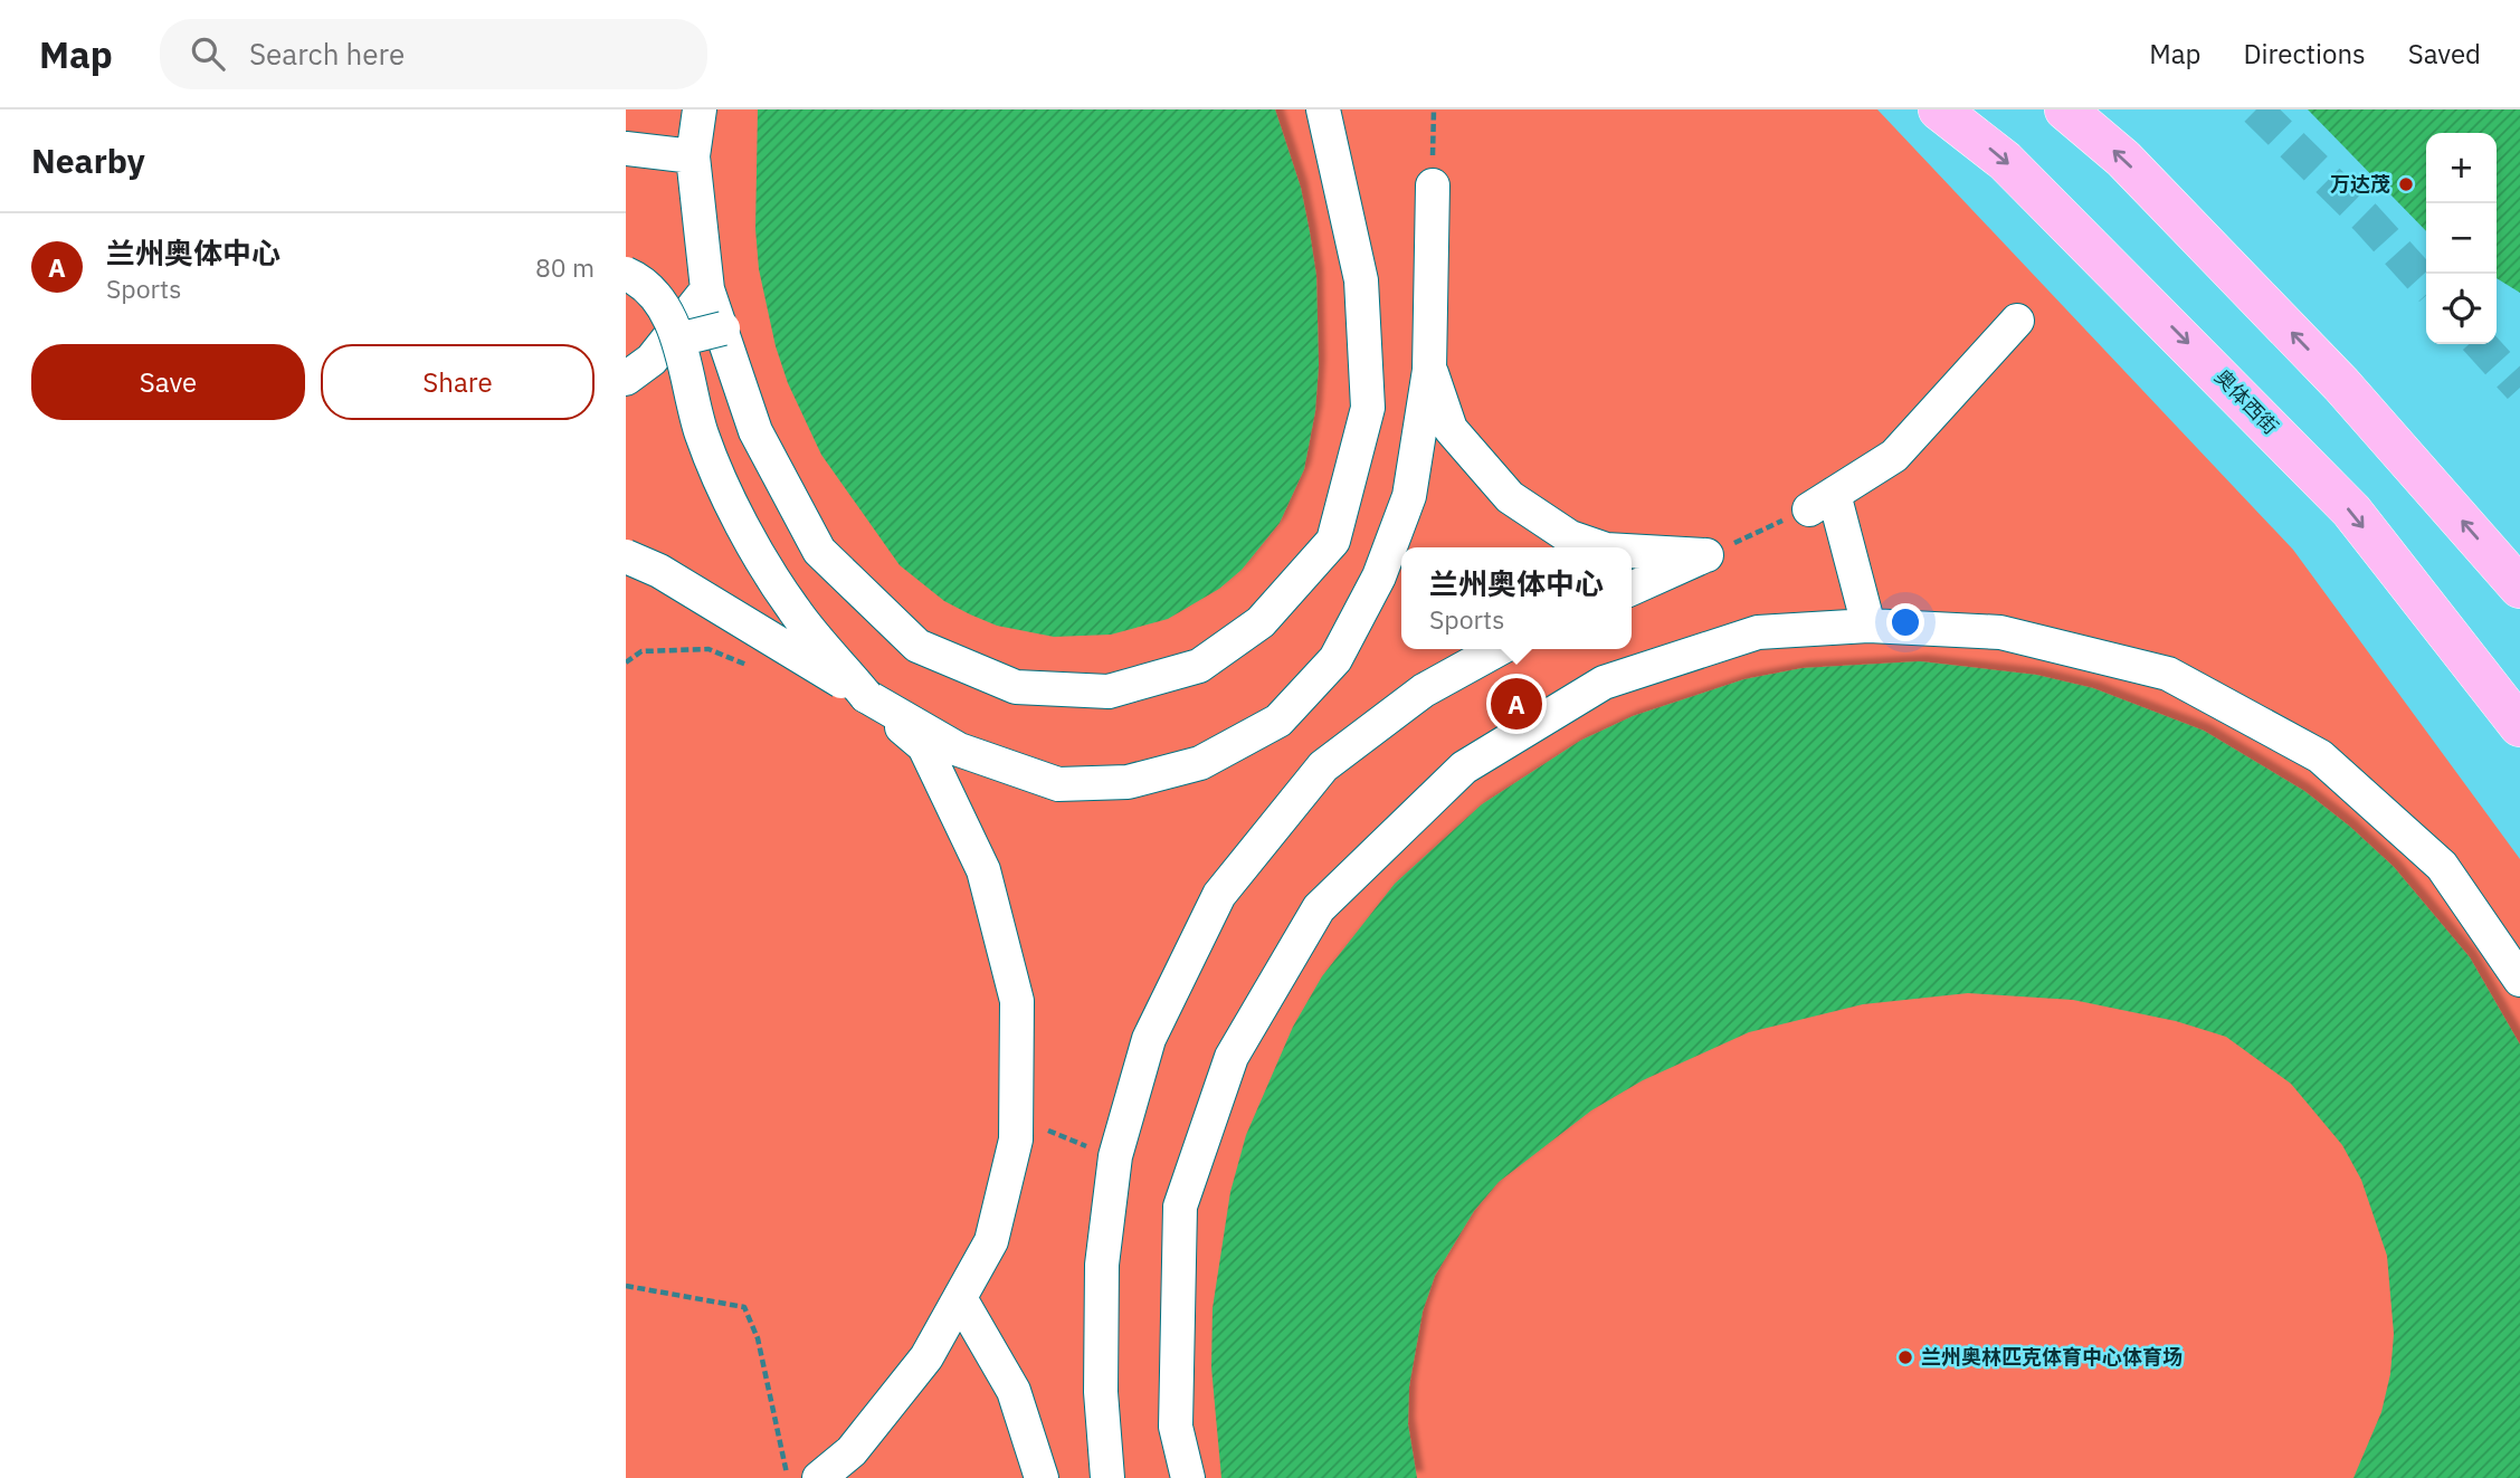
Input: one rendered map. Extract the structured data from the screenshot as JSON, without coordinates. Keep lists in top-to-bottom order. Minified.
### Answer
{"streets":{"main road":["奥体西街"]},"places":["万达茂","兰州奥林匹克体育中心体育场"],"page":{"header":"Map","search":"Search here","nav":["Map","Directions","Saved"],"heading":"Nearby","map_buttons":["+","−"],"list":[{"mark":"A","name":"兰州奥体中心","note":"Sports","value":"80 m"}],"buttons":["Save","Share"],"popup":["兰州奥体中心","Sports"],"pins":"A"}}
